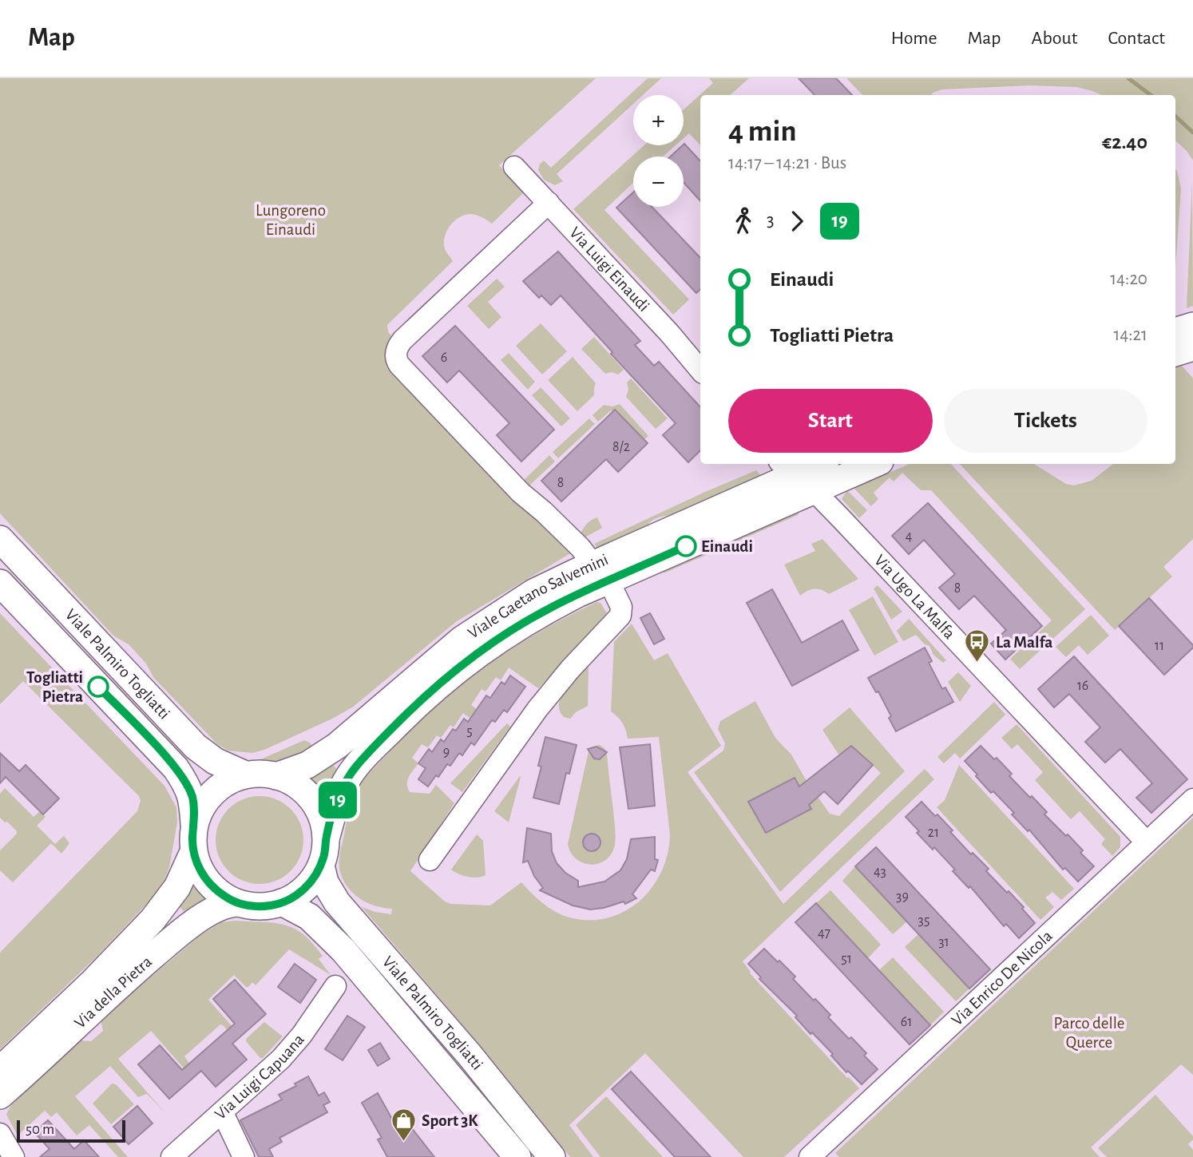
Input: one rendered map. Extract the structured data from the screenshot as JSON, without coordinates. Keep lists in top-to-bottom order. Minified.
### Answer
{"streets":{"main road":["Viale Gaetano Salvemini","Viale Palmiro Togliatti","Via della Pietra"],"street":["Via Luigi Einaudi","Via Ugo La Malfa","Via Enrico De Nicola","Via Luigi Capuana"]},"crossings":[["Via Ugo La Malfa","Viale Gaetano Salvemini"],["Via Ugo La Malfa","Via Enrico De Nicola"],["Viale Gaetano Salvemini","Viale Palmiro Togliatti"],["Viale Gaetano Salvemini","Via della Pietra"],["Viale Palmiro Togliatti","Via della Pietra"]],"parks":["Lungoreno Einaudi","Parco delle Querce"],"places":{"other":["Einaudi","Togliatti Pietra"],"bus stop":["La Malfa"],"shop":["Sport 3K"]},"lines":["bus line 19"],"house_numbers":["6","8/2","8","4","8","11","16","5","9","21","43","39","35","47","31","51","61"],"scale_bar":"50 m","page":{"header":"Map","nav":["Home","Map","About","Contact"],"on_map":"19","map_buttons":["+","−"],"heading":["4 min","14:17 – 14:21 · Bus","€2.40"],"legs":["3","19"],"list":[{"name":"Einaudi","value":"14:20"},{"name":"Togliatti Pietra","value":"14:21"}],"buttons":["Start","Tickets"],"scale":"50 m"}}
